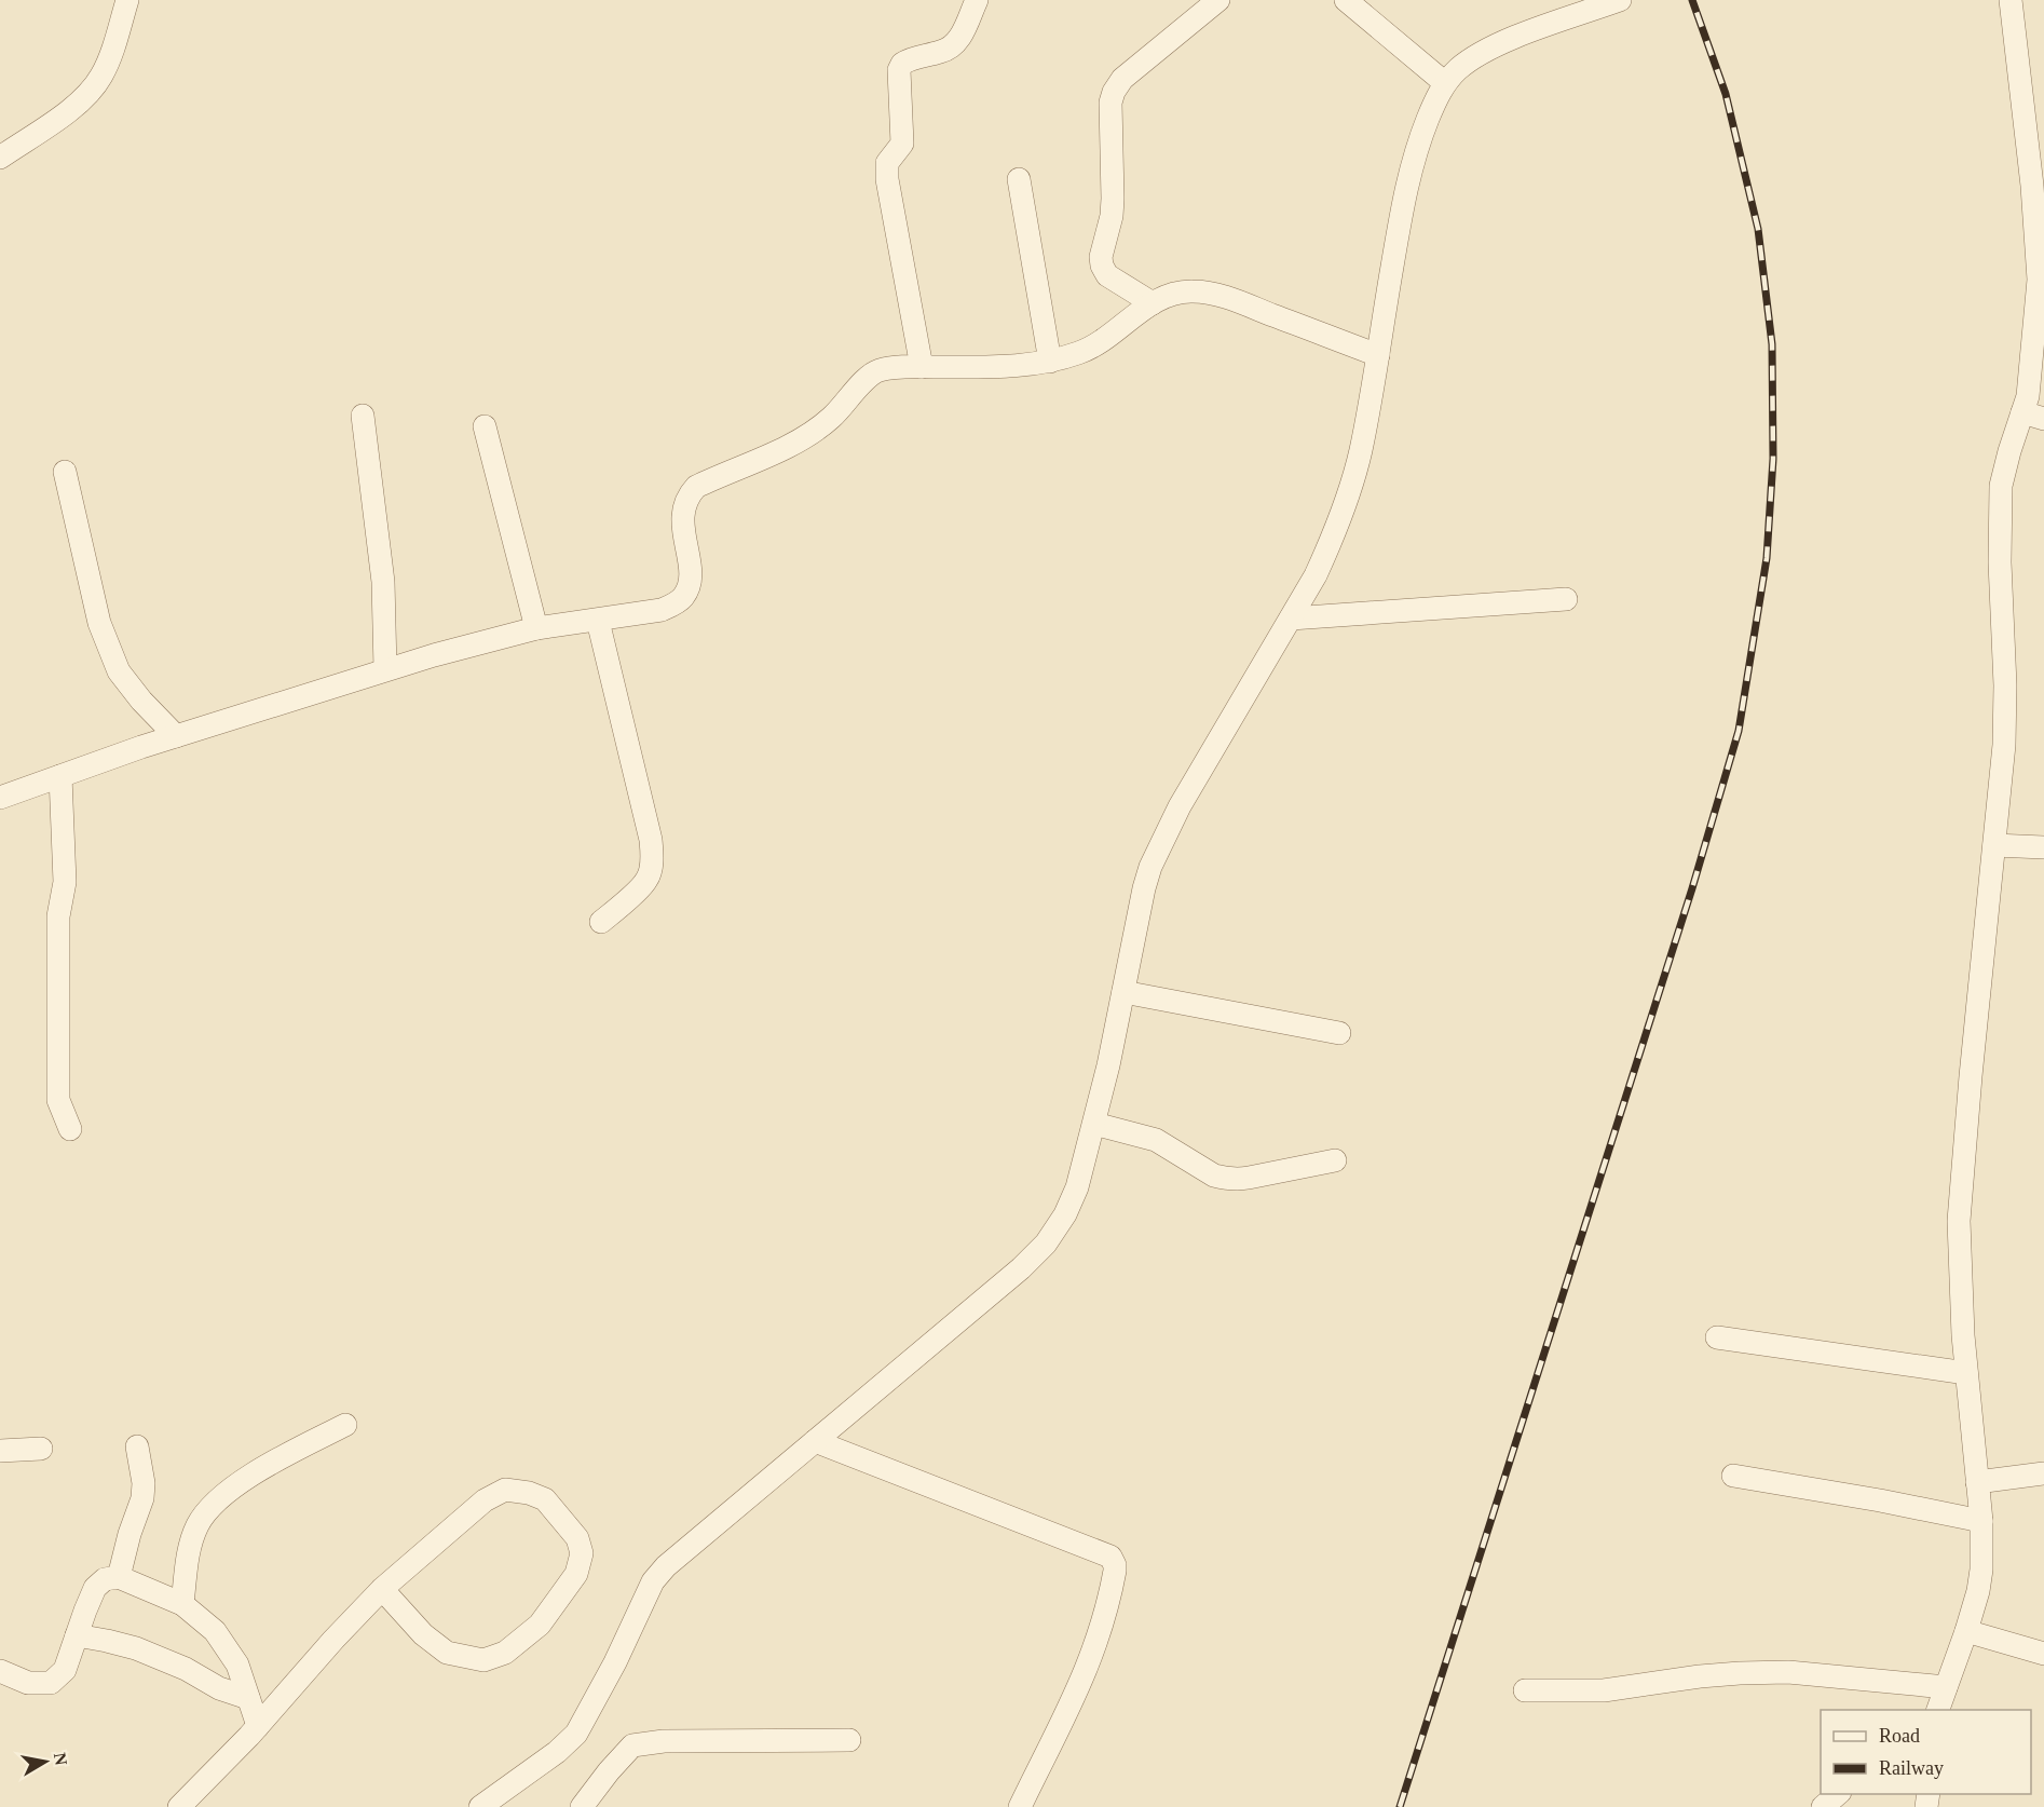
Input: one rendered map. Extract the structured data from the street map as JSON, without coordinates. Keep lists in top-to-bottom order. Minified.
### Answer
{"legend":["Road","Railway"],"north":"right"}
